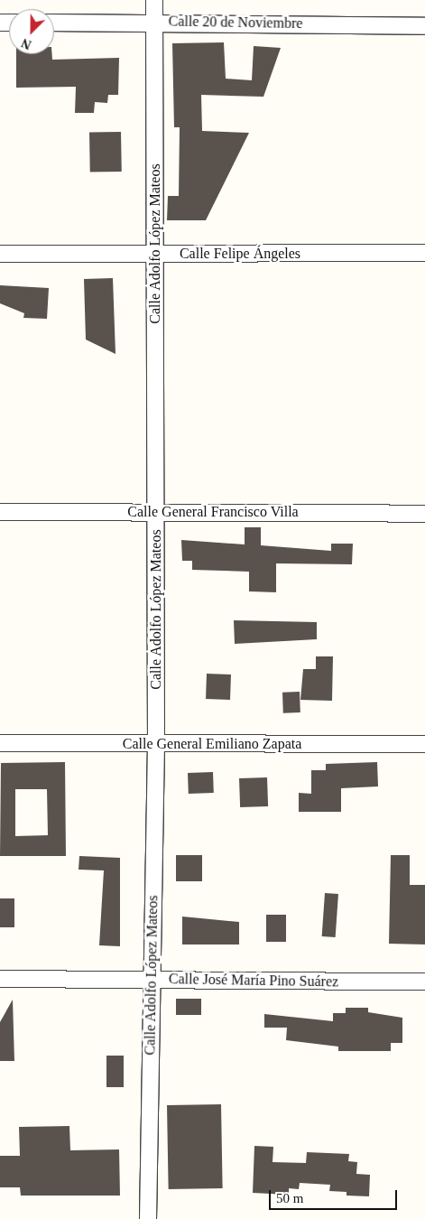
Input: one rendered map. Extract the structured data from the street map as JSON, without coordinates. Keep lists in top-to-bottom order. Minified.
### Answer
{"streets":{"street":["Calle 20 de Noviembre","Calle Adolfo López Mateos","Calle Felipe Ángeles","Calle General Francisco Villa","Calle General Emiliano Zapata","Calle José María Pino Suárez"]},"crossings":[["Calle 20 de Noviembre","Calle Adolfo López Mateos"],["Calle Adolfo López Mateos","Calle Felipe Ángeles"],["Calle Adolfo López Mateos","Calle General Francisco Villa"],["Calle Adolfo López Mateos","Calle General Emiliano Zapata"],["Calle Adolfo López Mateos","Calle José María Pino Suárez"]],"scale_bar":"50 m","north":"bottom left"}
